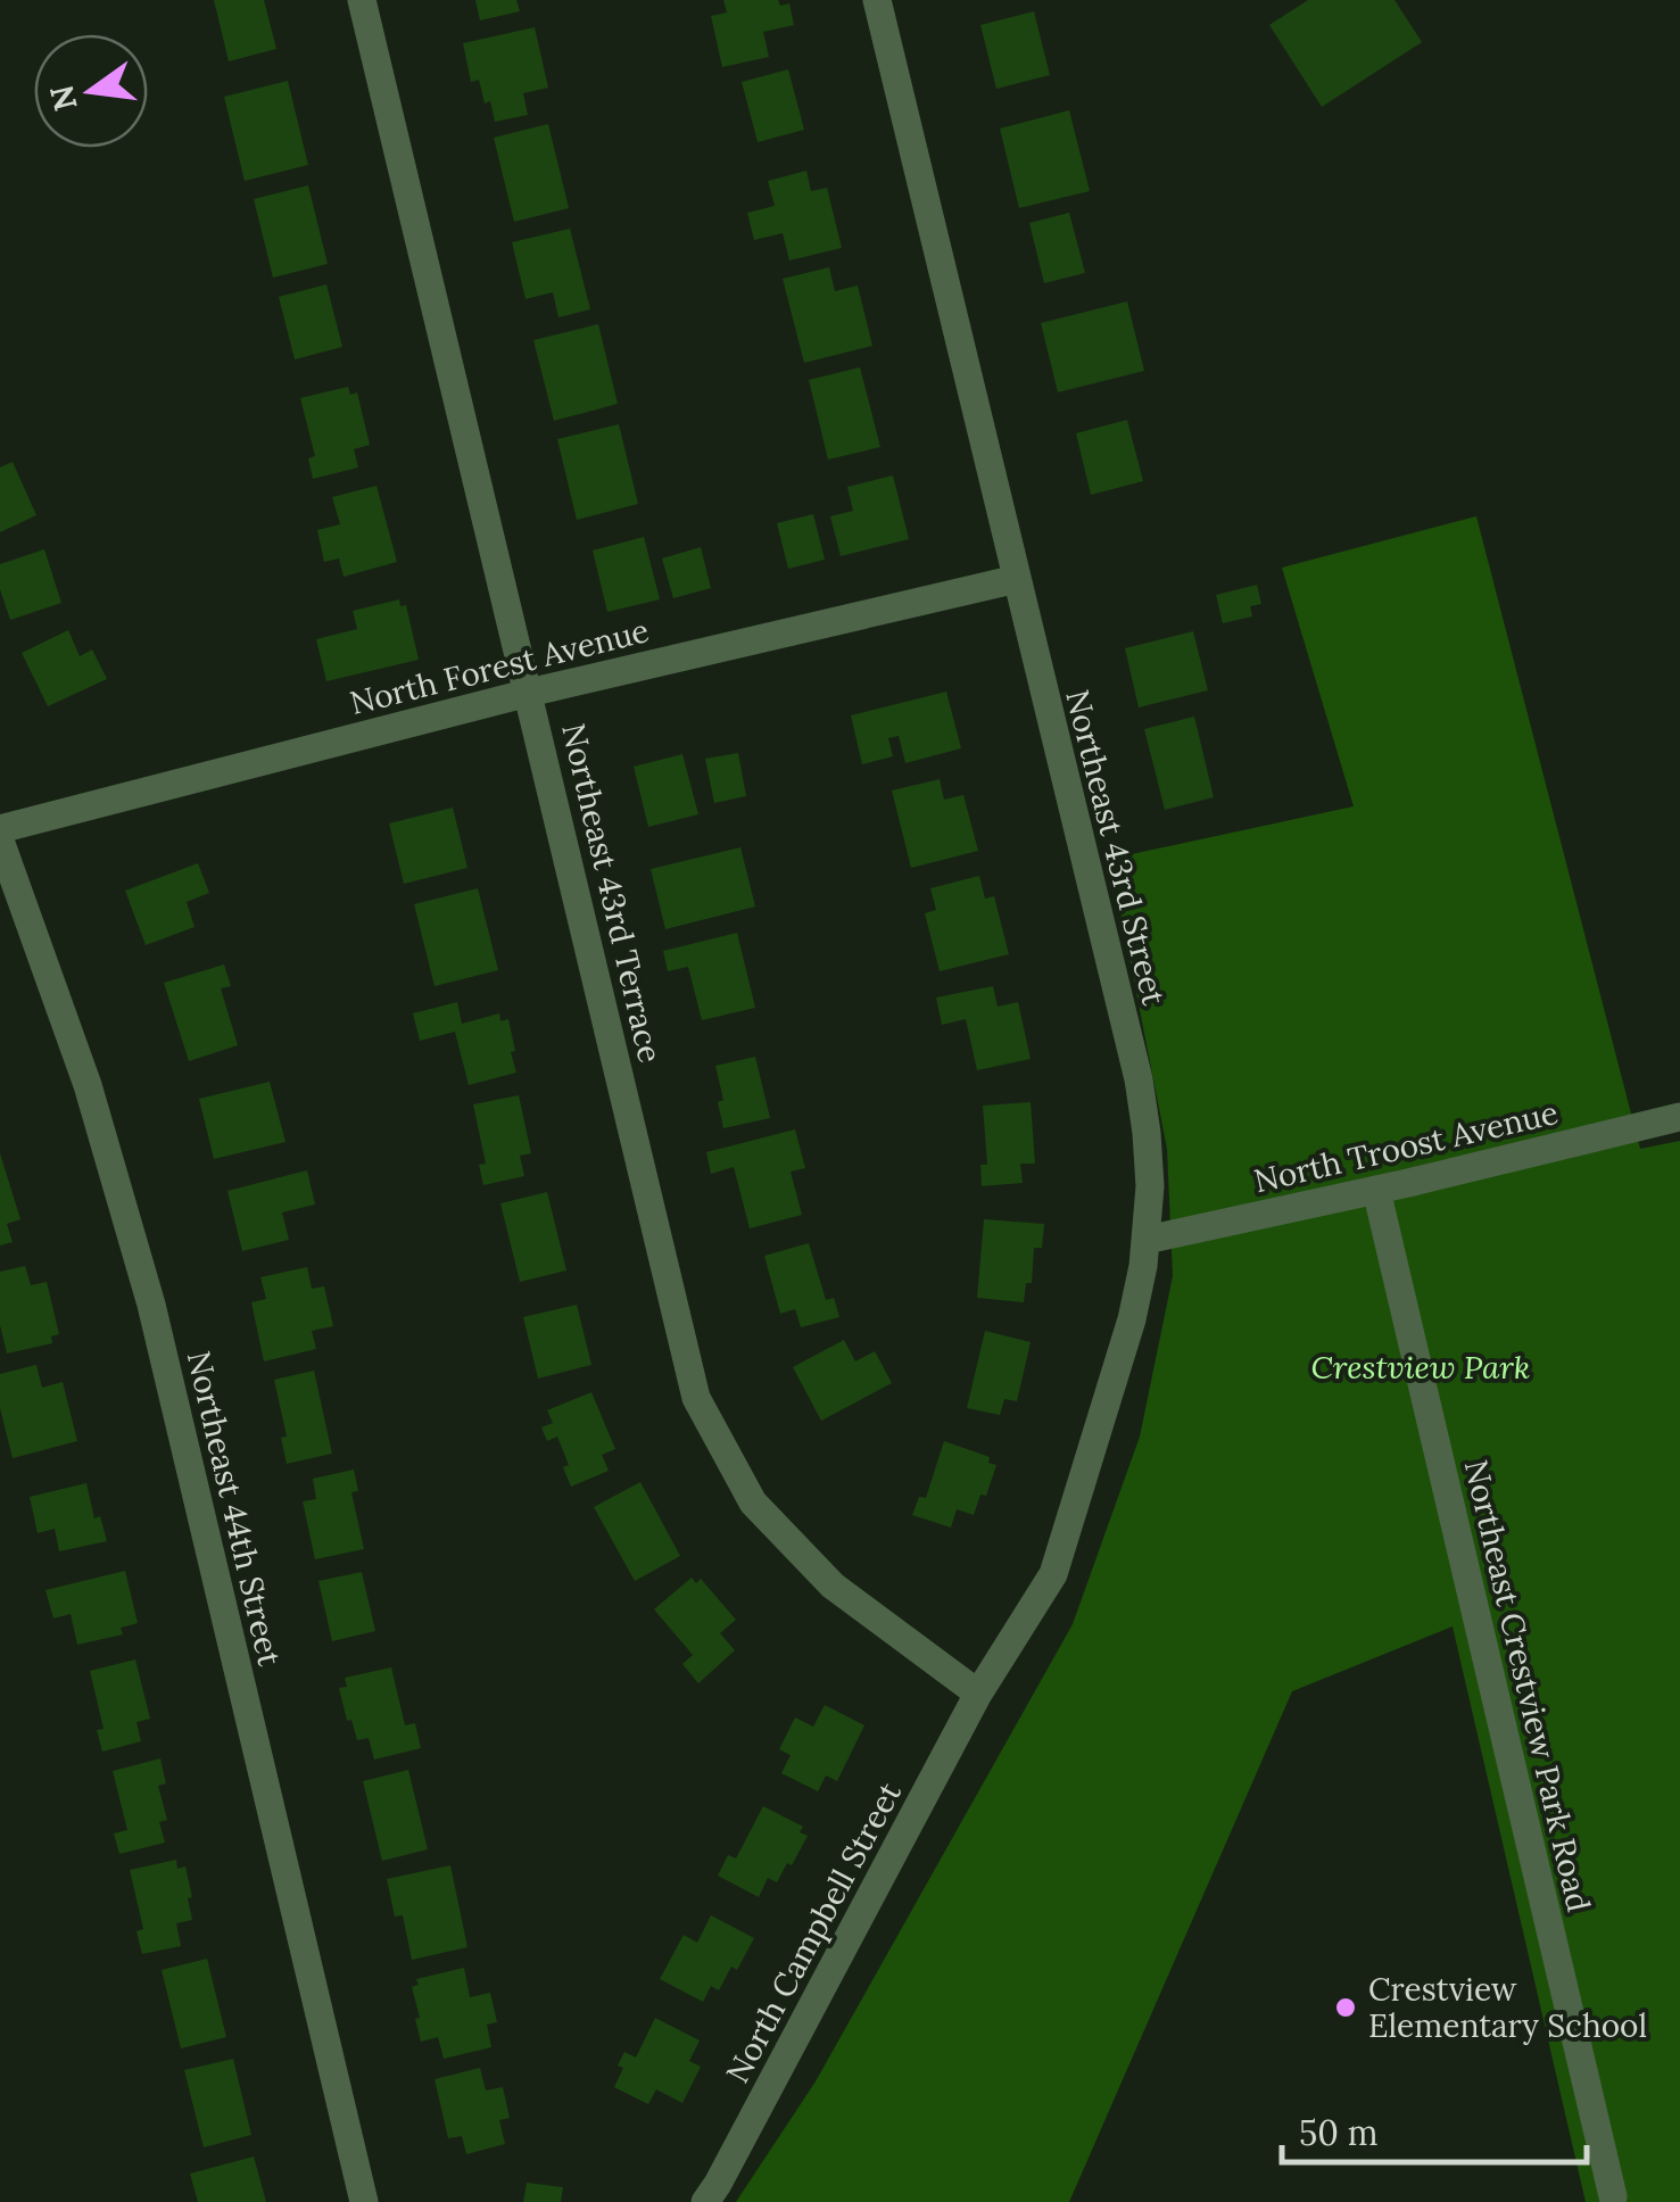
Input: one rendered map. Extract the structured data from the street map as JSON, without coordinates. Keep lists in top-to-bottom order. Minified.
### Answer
{"streets":{"street":["North Forest Avenue","Northeast 43rd Street","Northeast 43rd Terrace","North Troost Avenue","Northeast 44th Street","Northeast Crestview Park Road","North Campbell Street"]},"crossings":[["North Forest Avenue","Northeast 43rd Street"],["North Forest Avenue","Northeast 43rd Terrace"],["Northeast 43rd Street","Northeast 43rd Terrace"],["Northeast 43rd Street","North Troost Avenue"],["Northeast 43rd Street","North Campbell Street"],["Northeast 43rd Terrace","North Campbell Street"],["North Troost Avenue","Northeast Crestview Park Road"]],"parks":["Crestview Park"],"places":["Crestview Elementary School"],"scale_bar":"50 m","north":"left"}
